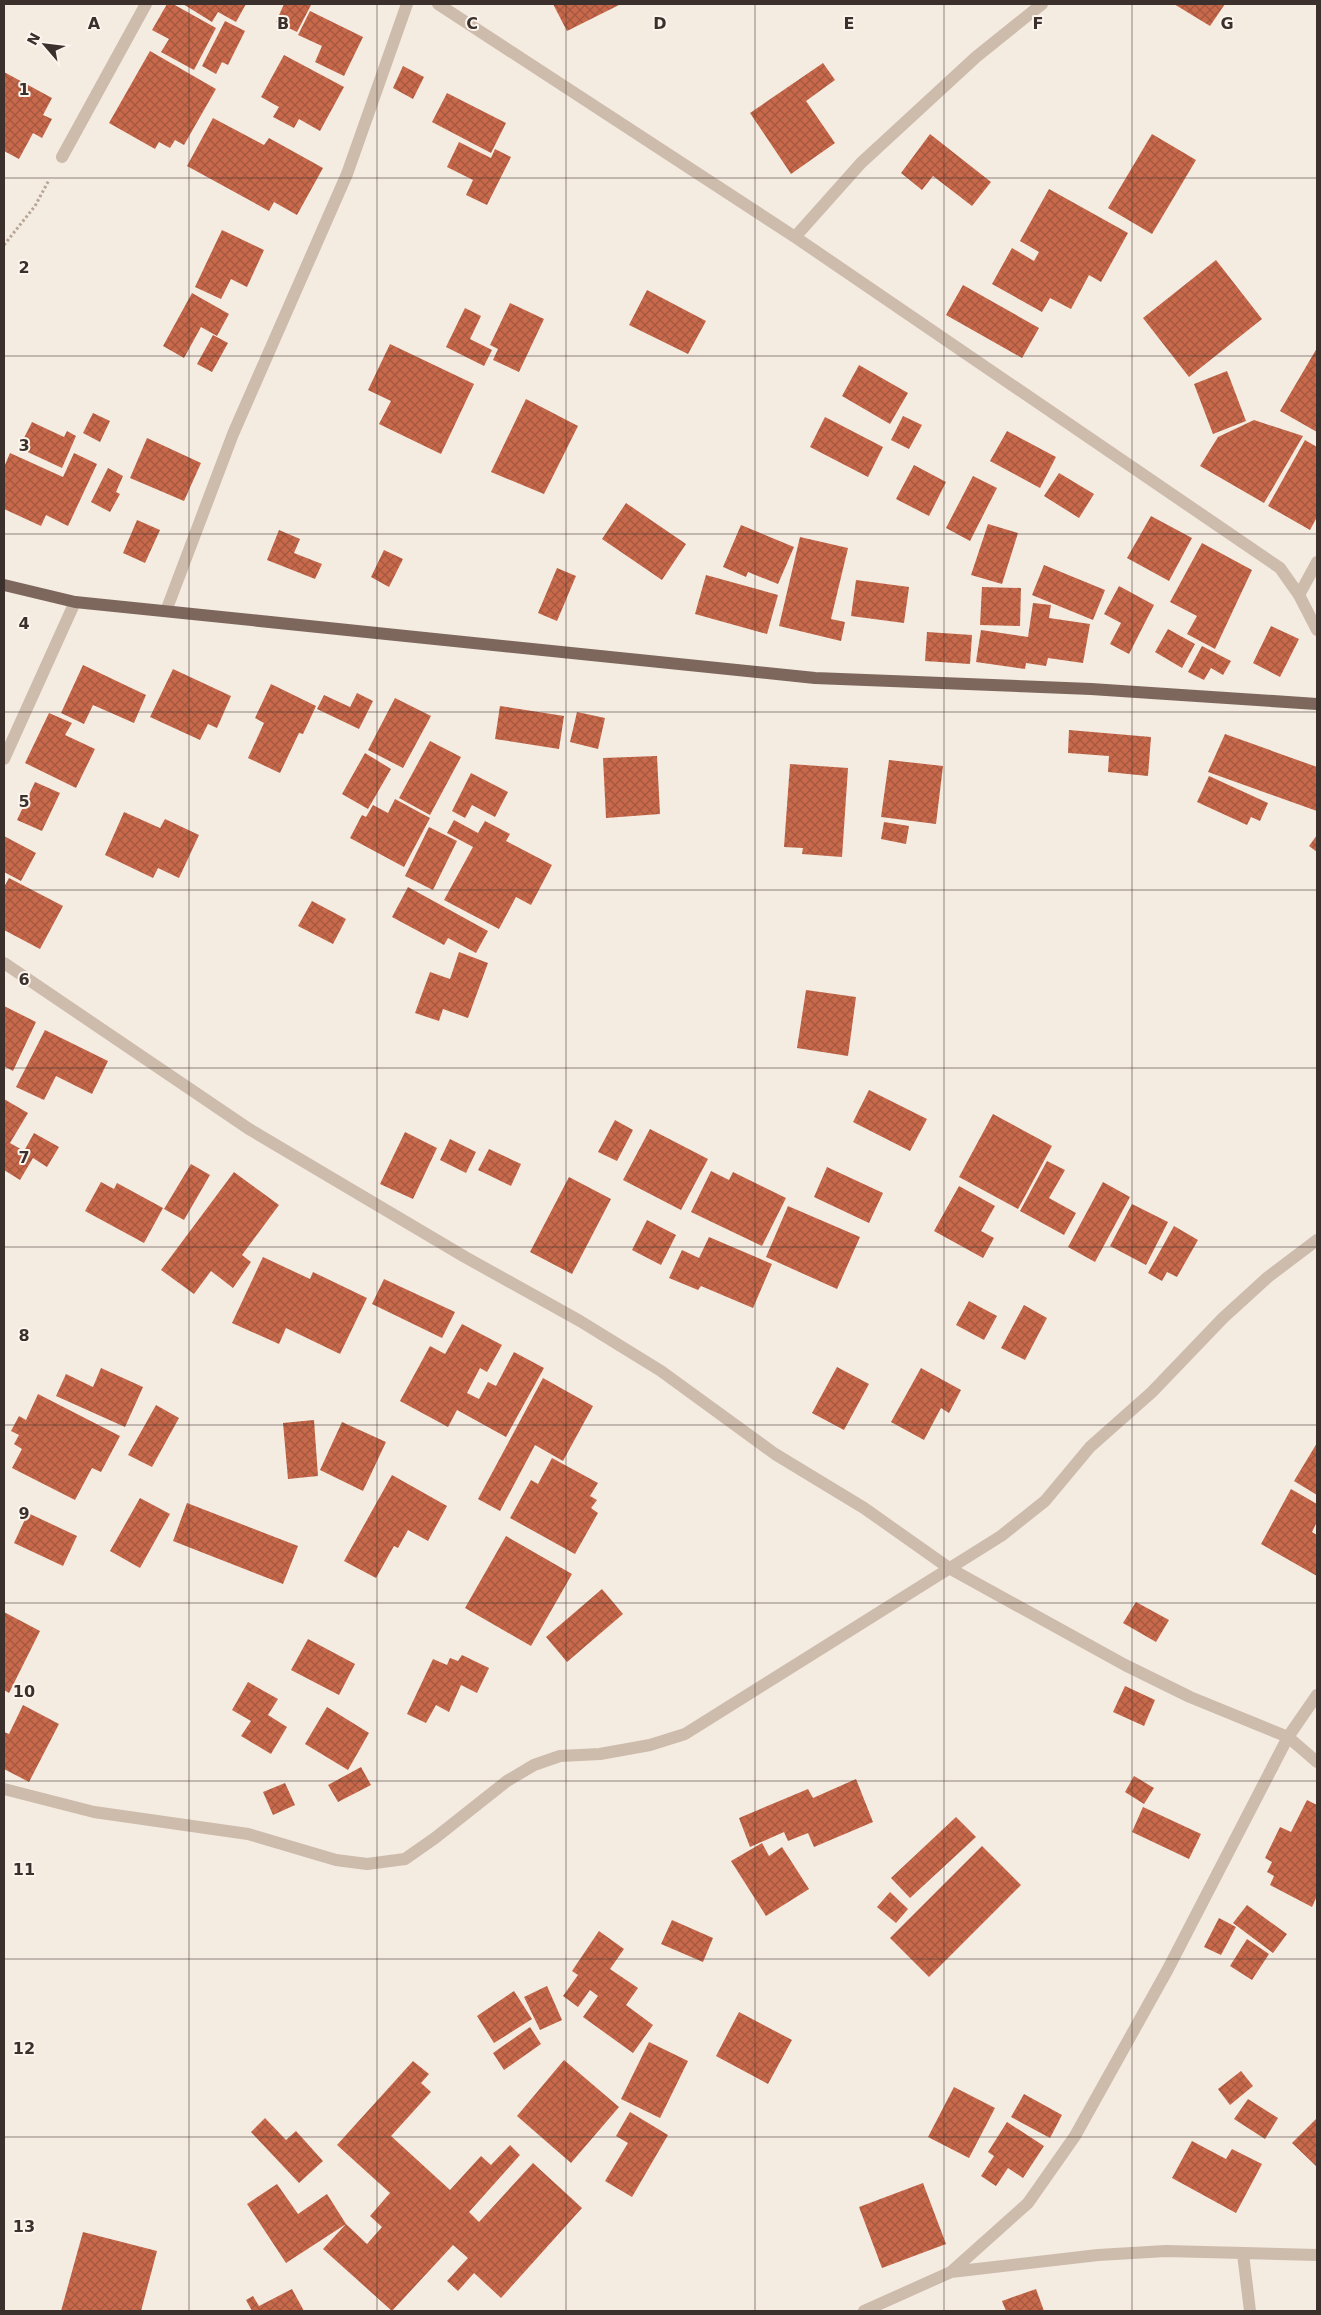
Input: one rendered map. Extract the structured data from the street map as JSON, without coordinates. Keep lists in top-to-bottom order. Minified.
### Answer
{"north":"top left","grid":{"columns":["A","B","C","D","E","F","G"],"rows":["1","2","3","4","5","6","7","8","9","10","11","12","13"]}}
